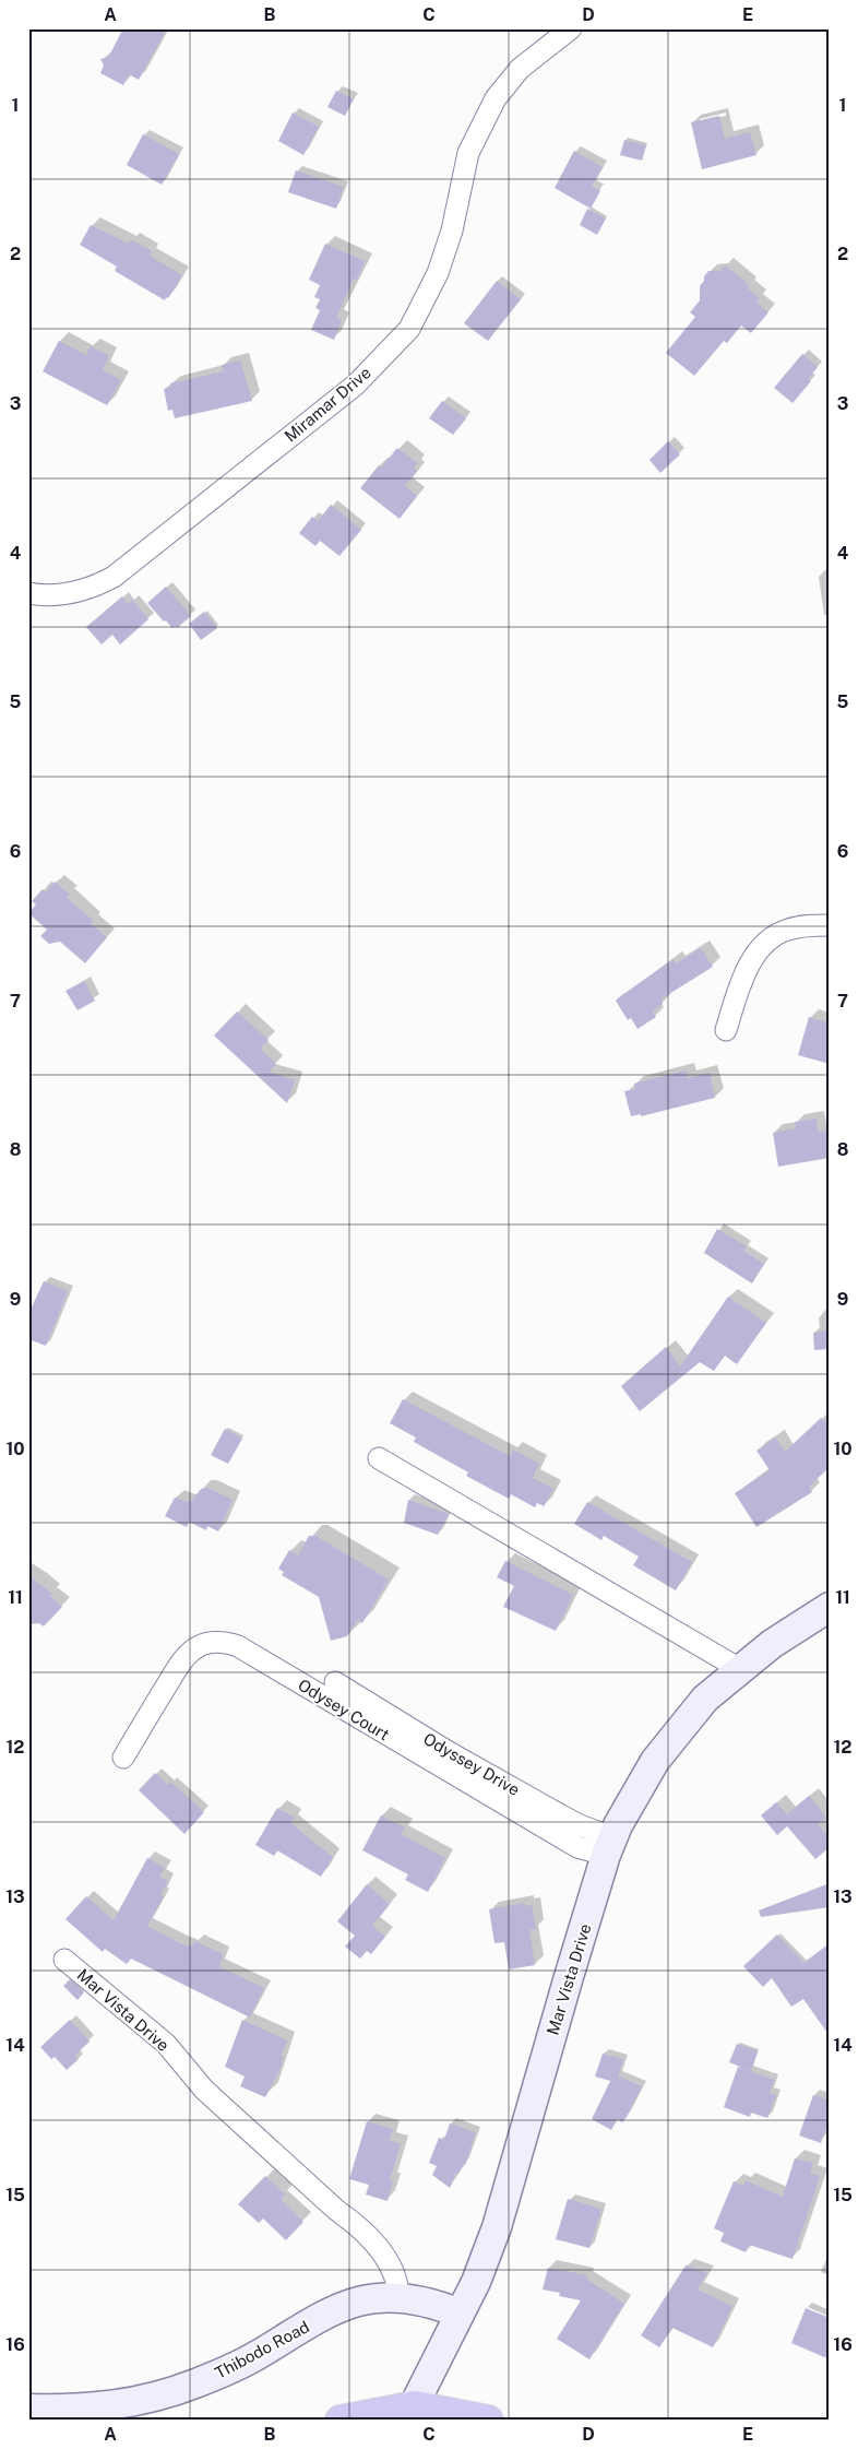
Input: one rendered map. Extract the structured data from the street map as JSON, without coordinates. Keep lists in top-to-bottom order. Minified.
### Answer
{"streets":{"street":["Miramar Drive","Odysey Court","Odyssey Drive","Mar Vista Drive","Thibodo Road"]},"crossings":[["Odysey Court","Odyssey Drive"],["Odysey Court","Mar Vista Drive"],["Odyssey Drive","Mar Vista Drive"],["Mar Vista Drive","Thibodo Road"]],"grid":{"columns":["A","B","C","D","E"],"rows":["1","2","3","4","5","6","7","8","9","10","11","12","13","14","15","16"]}}
